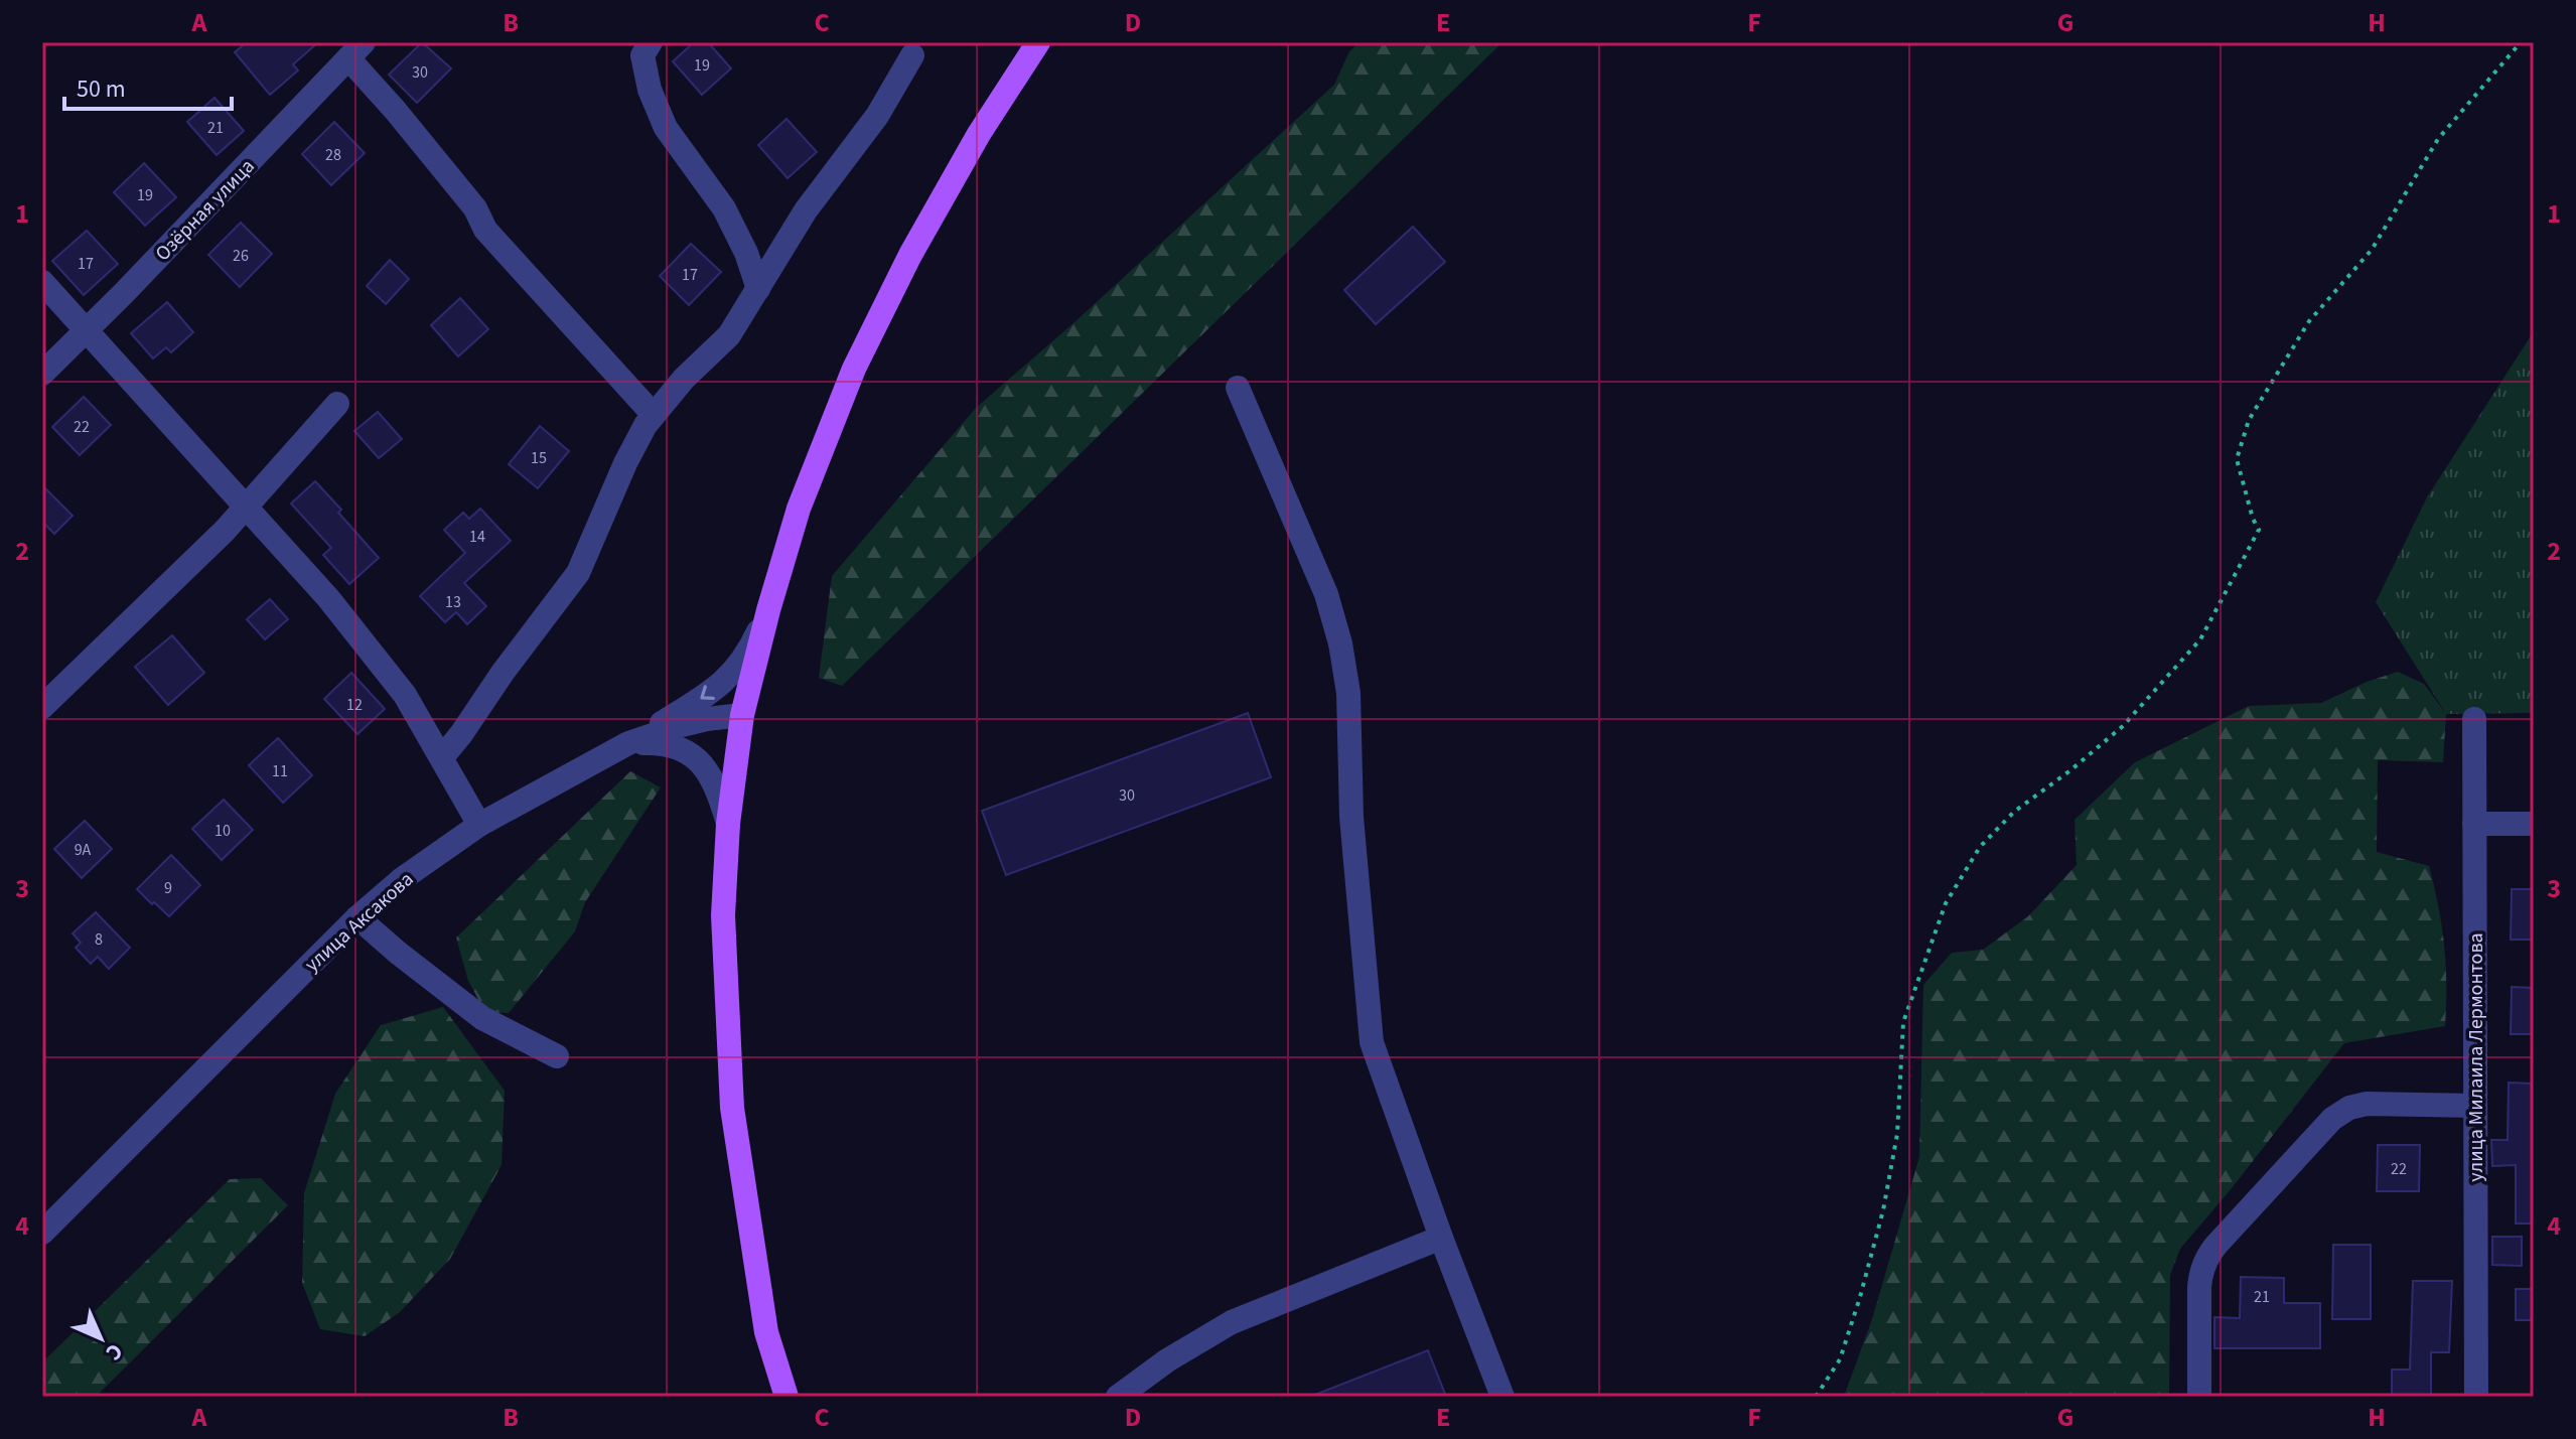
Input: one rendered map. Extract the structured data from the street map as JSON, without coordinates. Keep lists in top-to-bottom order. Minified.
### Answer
{"streets":{"street":["Озёрная улица","улица Аксакова","улица Милаила Лермонтова"]},"house_numbers":["19","30","21","28","19","26","17","17","22","15","14","13","12","11","30","10","9А","9","8","22","21"],"scale_bar":"50 m","north":"bottom right","grid":{"columns":["A","B","C","D","E","F","G","H"],"rows":["1","2","3","4"]}}
